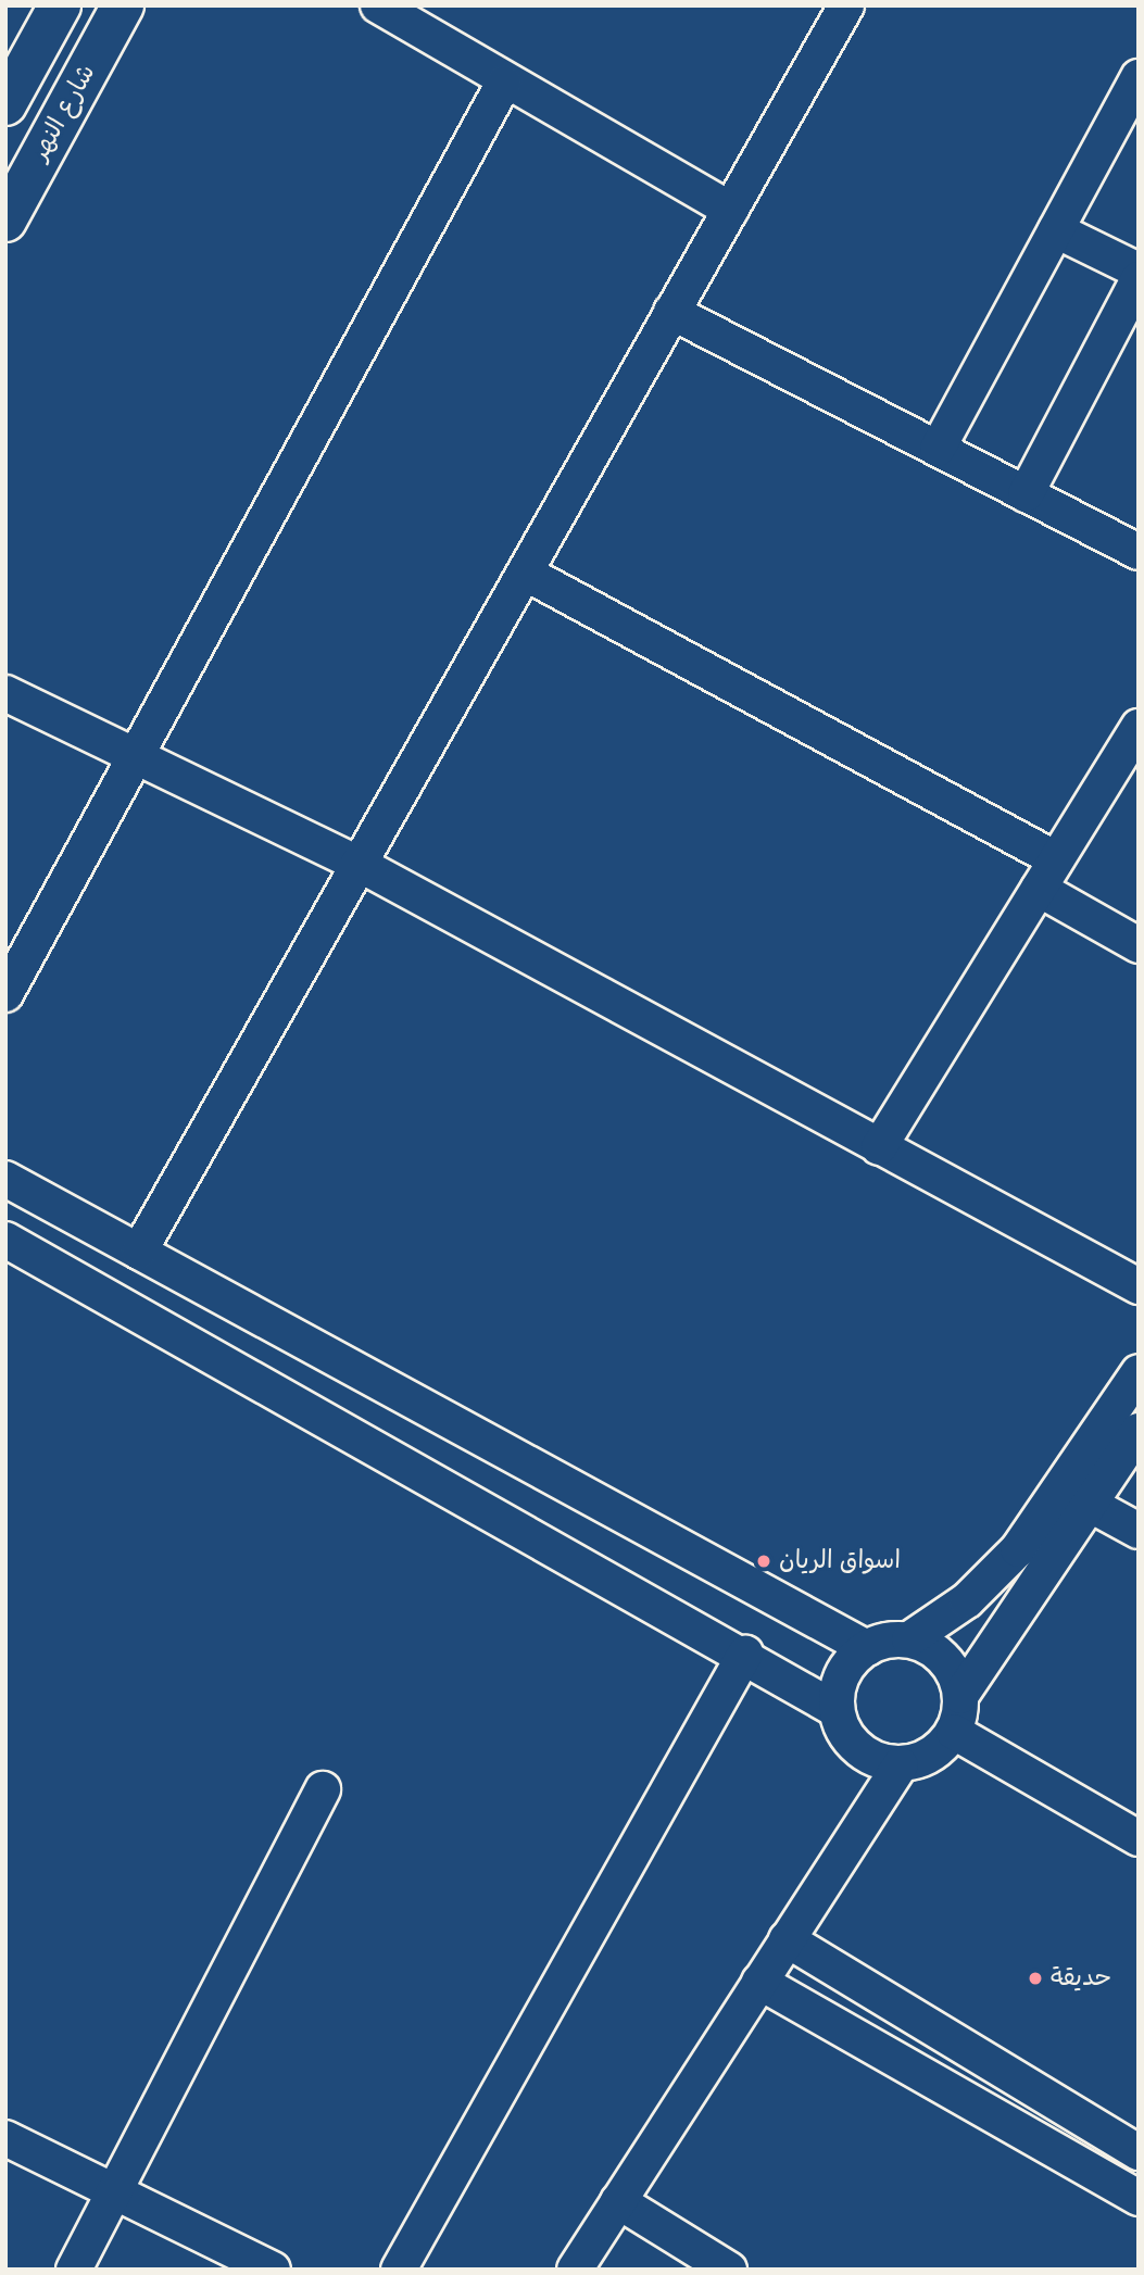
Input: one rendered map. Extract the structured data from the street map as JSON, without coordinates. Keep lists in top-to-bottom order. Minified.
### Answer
{"streets":{"main road":["شارع النهر"]},"places":["اسواق الريان","حديقة"]}
